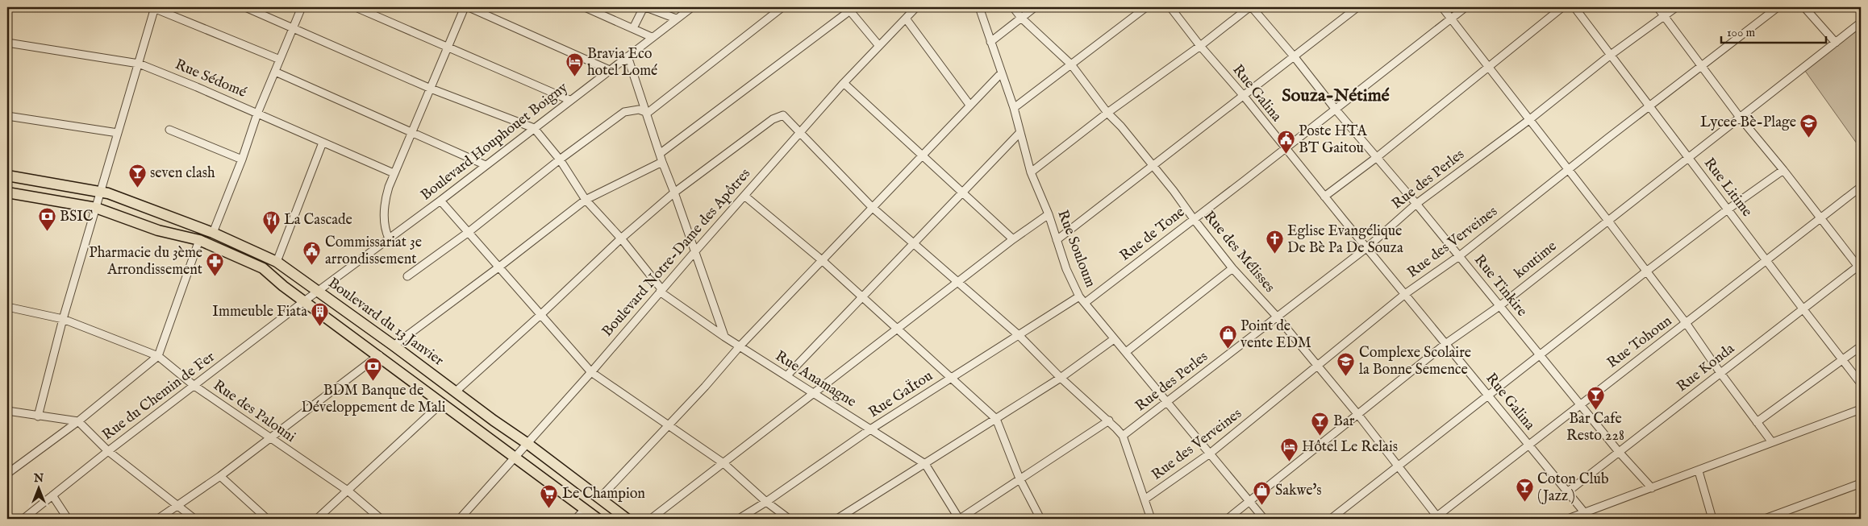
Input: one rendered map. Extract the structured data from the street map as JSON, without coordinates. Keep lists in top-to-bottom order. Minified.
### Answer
{"streets":{"highway":["Boulevard du 13 Janvier"],"street":["Rue Sédomé","Rue Galina","Boulevard Houphouet Boigny","Rue des Perles","Rue Litime","Rue de Tone","Rue des Verveines","Rue Souloum","Rue des Mélisses","Boulevard Notre-Dame des Apôtres","koutime","Rue Tinkire","Rue Tohoun","Rue Konda","Rue Anamagne","Rue GaÏtou","Rue du Chemin de Fer","Rue des Palouni"]},"crossings":[["Rue Galina","Rue des Perles"],["Rue Galina","Rue de Tone"],["Rue Galina","Rue des Verveines"],["Rue Galina","koutime"],["Rue Galina","Rue Tohoun"],["Rue Galina","Rue Konda"],["Boulevard Houphouet Boigny","Boulevard du 13 Janvier"],["Boulevard Houphouet Boigny","Rue Anamagne"],["Boulevard Houphouet Boigny","Rue du Chemin de Fer"],["Rue des Perles","Rue Litime"],["Rue des Perles","Rue Souloum"],["Rue des Perles","Rue des Mélisses"],["Rue des Perles","Rue Tinkire"],["Rue Litime","Rue des Verveines"],["Rue Litime","koutime"],["Rue Litime","Rue Tohoun"],["Rue Litime","Rue Konda"],["Rue de Tone","Rue Souloum"],["Rue de Tone","Rue des Mélisses"],["Rue de Tone","Rue Tinkire"],["Rue des Verveines","Rue Souloum"],["Rue des Verveines","Rue des Mélisses"],["Rue des Verveines","Rue Tinkire"],["Rue Souloum","koutime"],["Rue Souloum","Rue GaÏtou"],["Rue des Mélisses","koutime"],["Rue des Mélisses","Rue Tohoun"],["Boulevard Notre-Dame des Apôtres","Boulevard du 13 Janvier"],["Boulevard Notre-Dame des Apôtres","Rue Anamagne"],["koutime","Rue Tinkire"],["Rue Tinkire","Rue Tohoun"],["Rue Tinkire","Rue Konda"],["Boulevard du 13 Janvier","Rue du Chemin de Fer"],["Rue Anamagne","Rue GaÏtou"],["Rue du Chemin de Fer","Rue des Palouni"]],"districts":["Souza-Nétimé"],"places":{"hotel":["Bravia Eco hotel Lomé","Hôtel Le Relais"],"school or university":["Lycee Bè-Plage","Complexe Scolaire la Bonne Semence"],"public building":["Poste HTA BT Gaitou","Commissariat 3e arrondissement"],"bar":["seven clash","Bar Cafe Resto 228","Bar","Coton Club (Jazz )"],"bank":["BSIC","BDM Banque de Développement de Mali"],"restaurant":["La Cascade"],"church":["Eglise Evangélique De Bè Pa De Souza"],"pharmacy":["Pharmacie du 3ème Arrondissement"],"building":["Immeuble Fiata"],"shop":["Point de vente EDM","Sakwe's"],"supermarket":["Le Champion"]},"scale_bar":"100 m","north":"top"}
